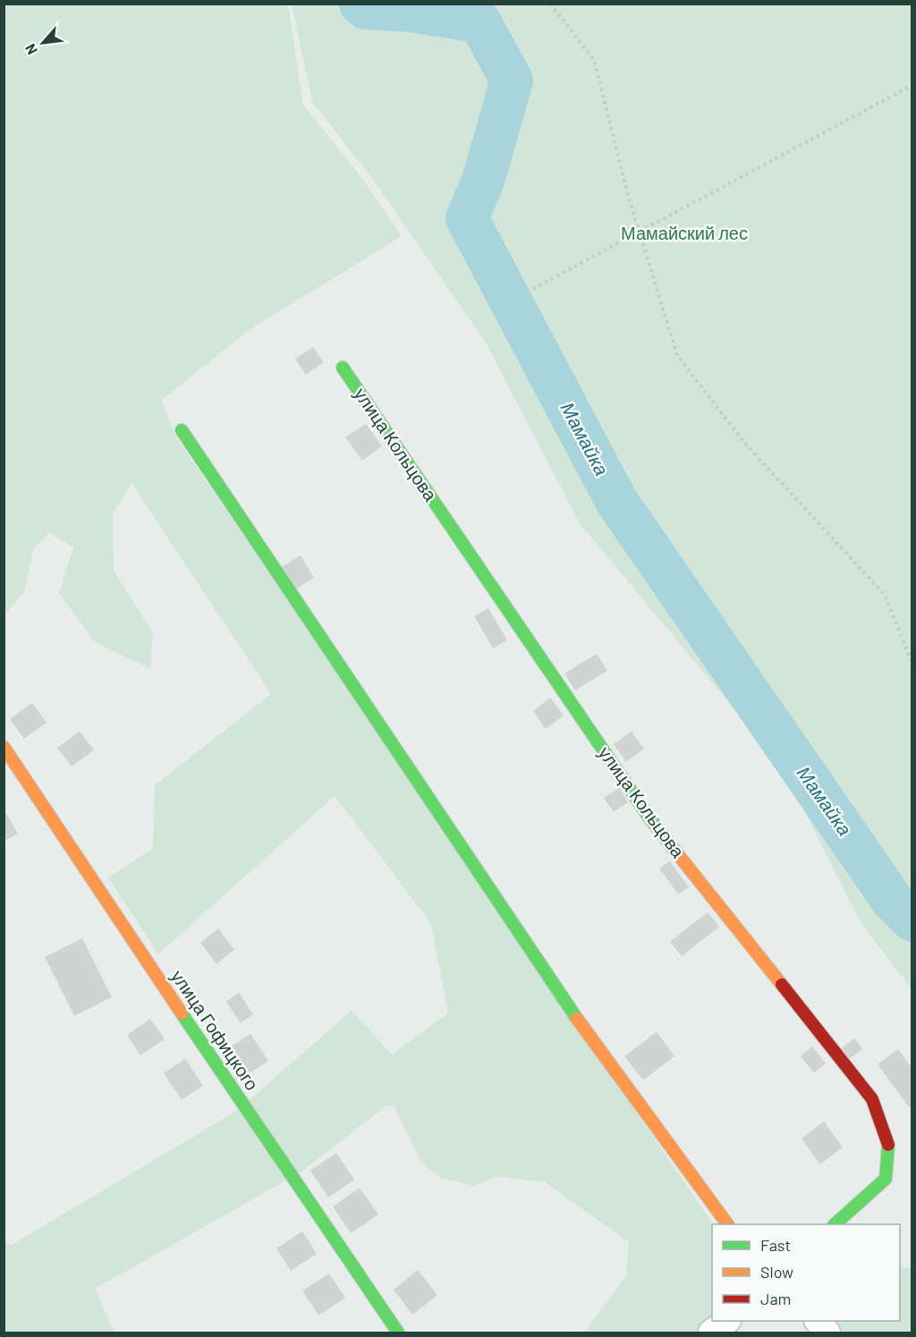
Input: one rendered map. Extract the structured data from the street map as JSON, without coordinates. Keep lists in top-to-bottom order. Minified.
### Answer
{"streets":{"street":["улица Кольцова","улица Гофицкого"]},"water":["Мамайка"],"parks":["Мамайский лес"],"legend":["Fast","Slow","Jam"],"north":"bottom left"}
